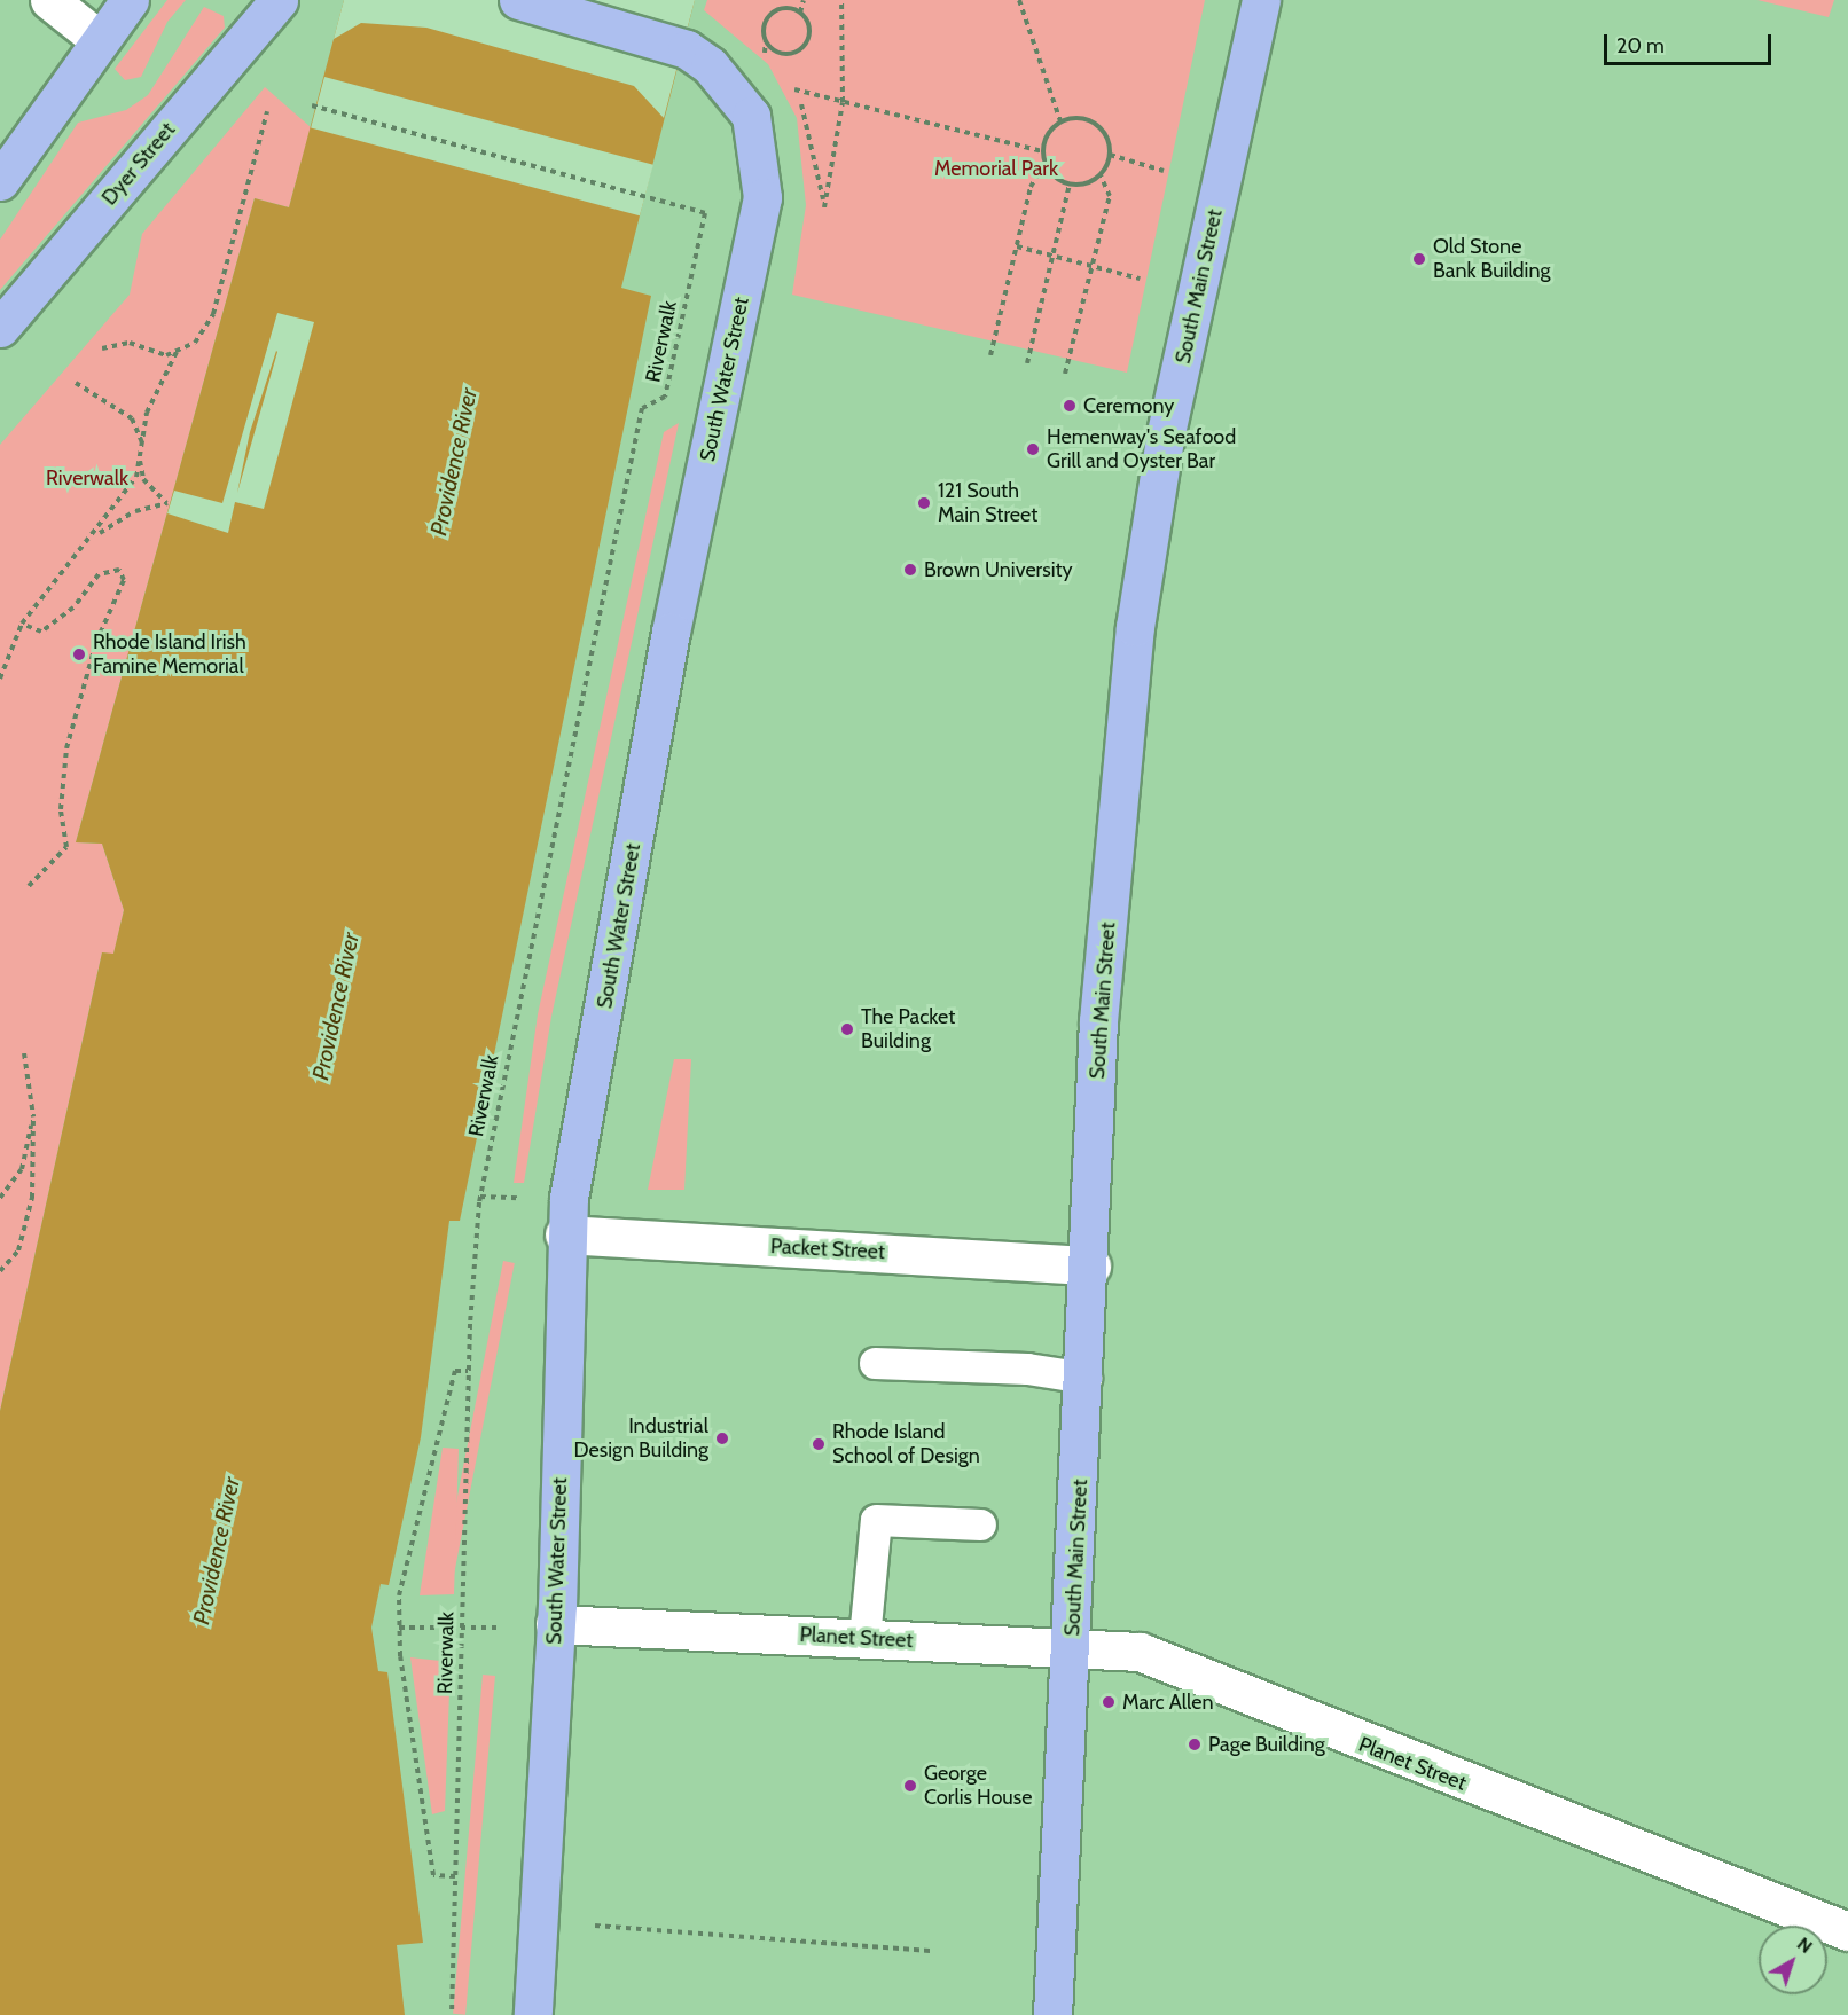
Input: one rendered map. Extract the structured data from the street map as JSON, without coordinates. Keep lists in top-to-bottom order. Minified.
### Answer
{"streets":{"main road":["Dyer Street","South Main Street","South Water Street"],"street":["Packet Street","Planet Street"],"path":["Riverwalk"]},"crossings":[["South Main Street","Packet Street"],["South Main Street","Planet Street"],["South Water Street","Packet Street"],["South Water Street","Planet Street"]],"water":["Providence River"],"parks":["Memorial Park","Riverwalk"],"places":["Old Stone Bank Building","Ceremony","Hemenway's Seafood Grill and Oyster Bar","121 South Main Street","Brown University","Rhode Island Irish Famine Memorial","The Packet Building","Industrial Design Building","Rhode Island School of Design","Marc Allen","Page Building","George Corlis House"],"scale_bar":"20 m","north":"top right"}
